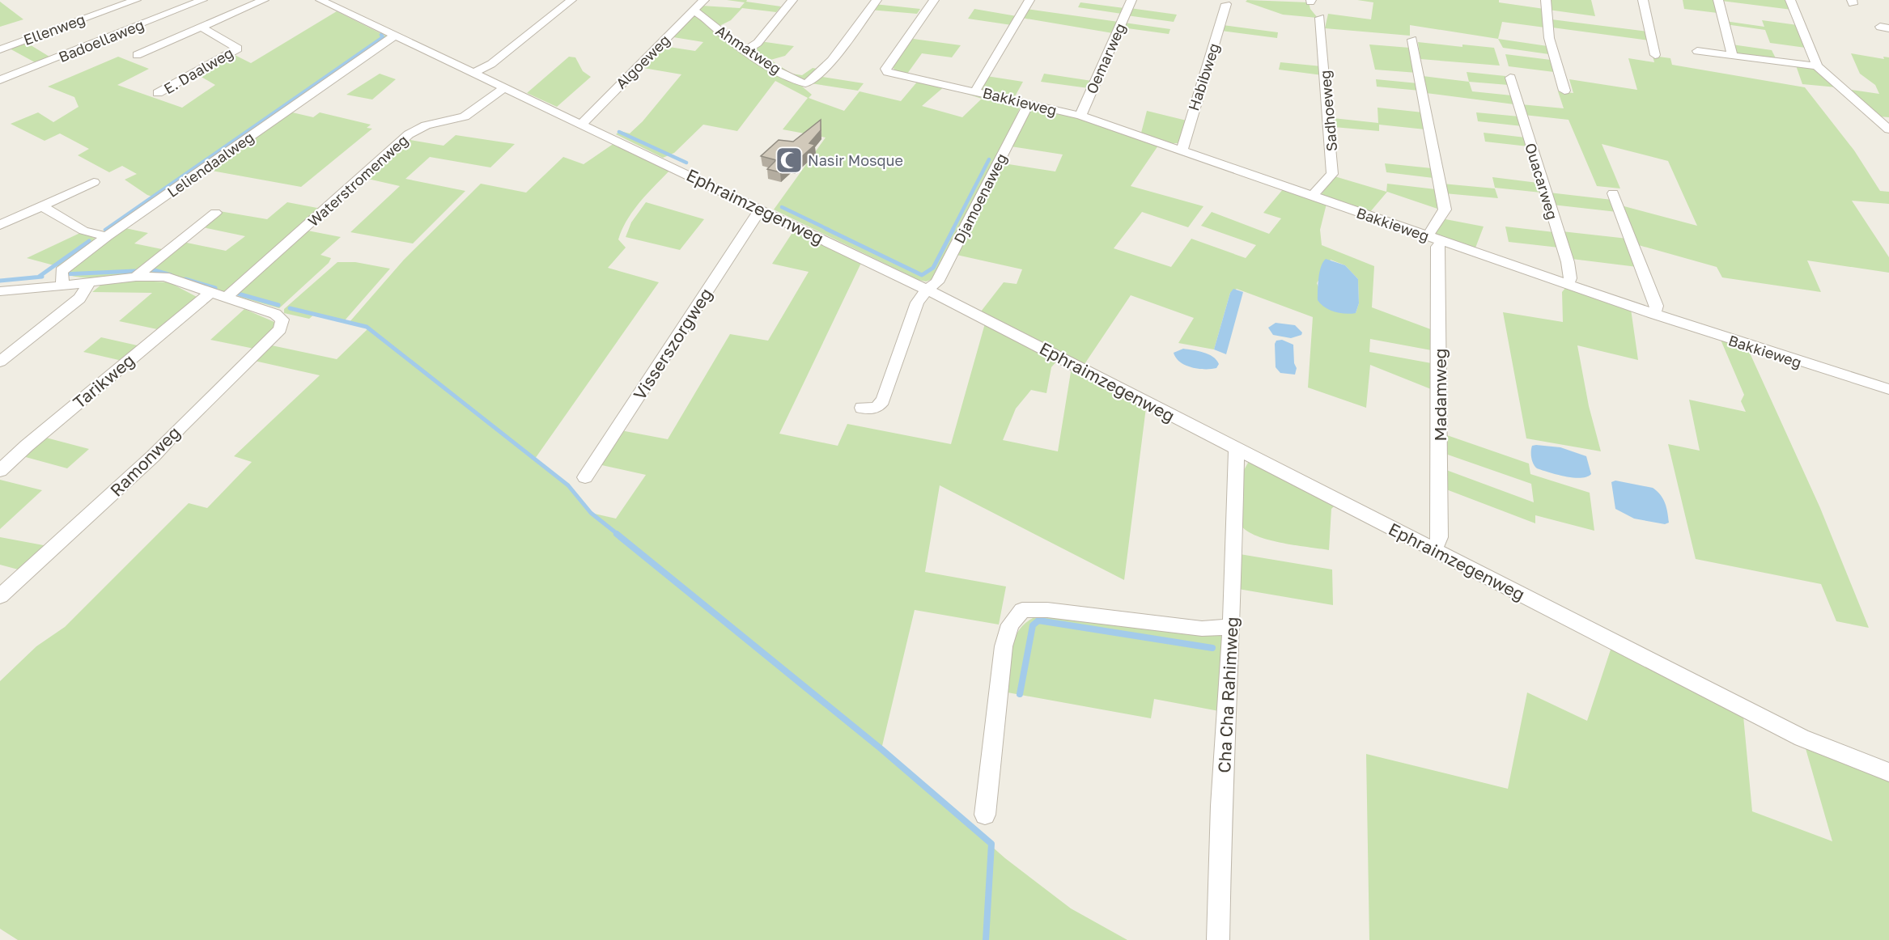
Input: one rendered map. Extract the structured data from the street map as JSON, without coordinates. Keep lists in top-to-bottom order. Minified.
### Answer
{"streets":{"street":["Ellenweg","Badoellaweg","Ahmatweg","Oemarweg","Algoeweg","E. Daalweg","Habibweg","Bakkieweg","Sadhoeweg","Leliendaalweg","Waterstromenweg","Ouacarweg","Djamoenaweg","Ephraimzegenweg","Visserszorgweg","Tarikweg","Madamweg","Ramonweg","Cha Cha Rahimweg"]},"crossings":[["Ahmatweg","Algoeweg"],["Oemarweg","Bakkieweg"],["Algoeweg","Ephraimzegenweg"],["Habibweg","Bakkieweg"],["Bakkieweg","Sadhoeweg"],["Bakkieweg","Ouacarweg"],["Bakkieweg","Djamoenaweg"],["Bakkieweg","Madamweg"],["Leliendaalweg","Ephraimzegenweg"],["Waterstromenweg","Ephraimzegenweg"],["Waterstromenweg","Ramonweg"],["Djamoenaweg","Ephraimzegenweg"],["Ephraimzegenweg","Visserszorgweg"],["Ephraimzegenweg","Madamweg"],["Ephraimzegenweg","Cha Cha Rahimweg"]],"places":{"mosque":["Nasir Mosque"]}}
